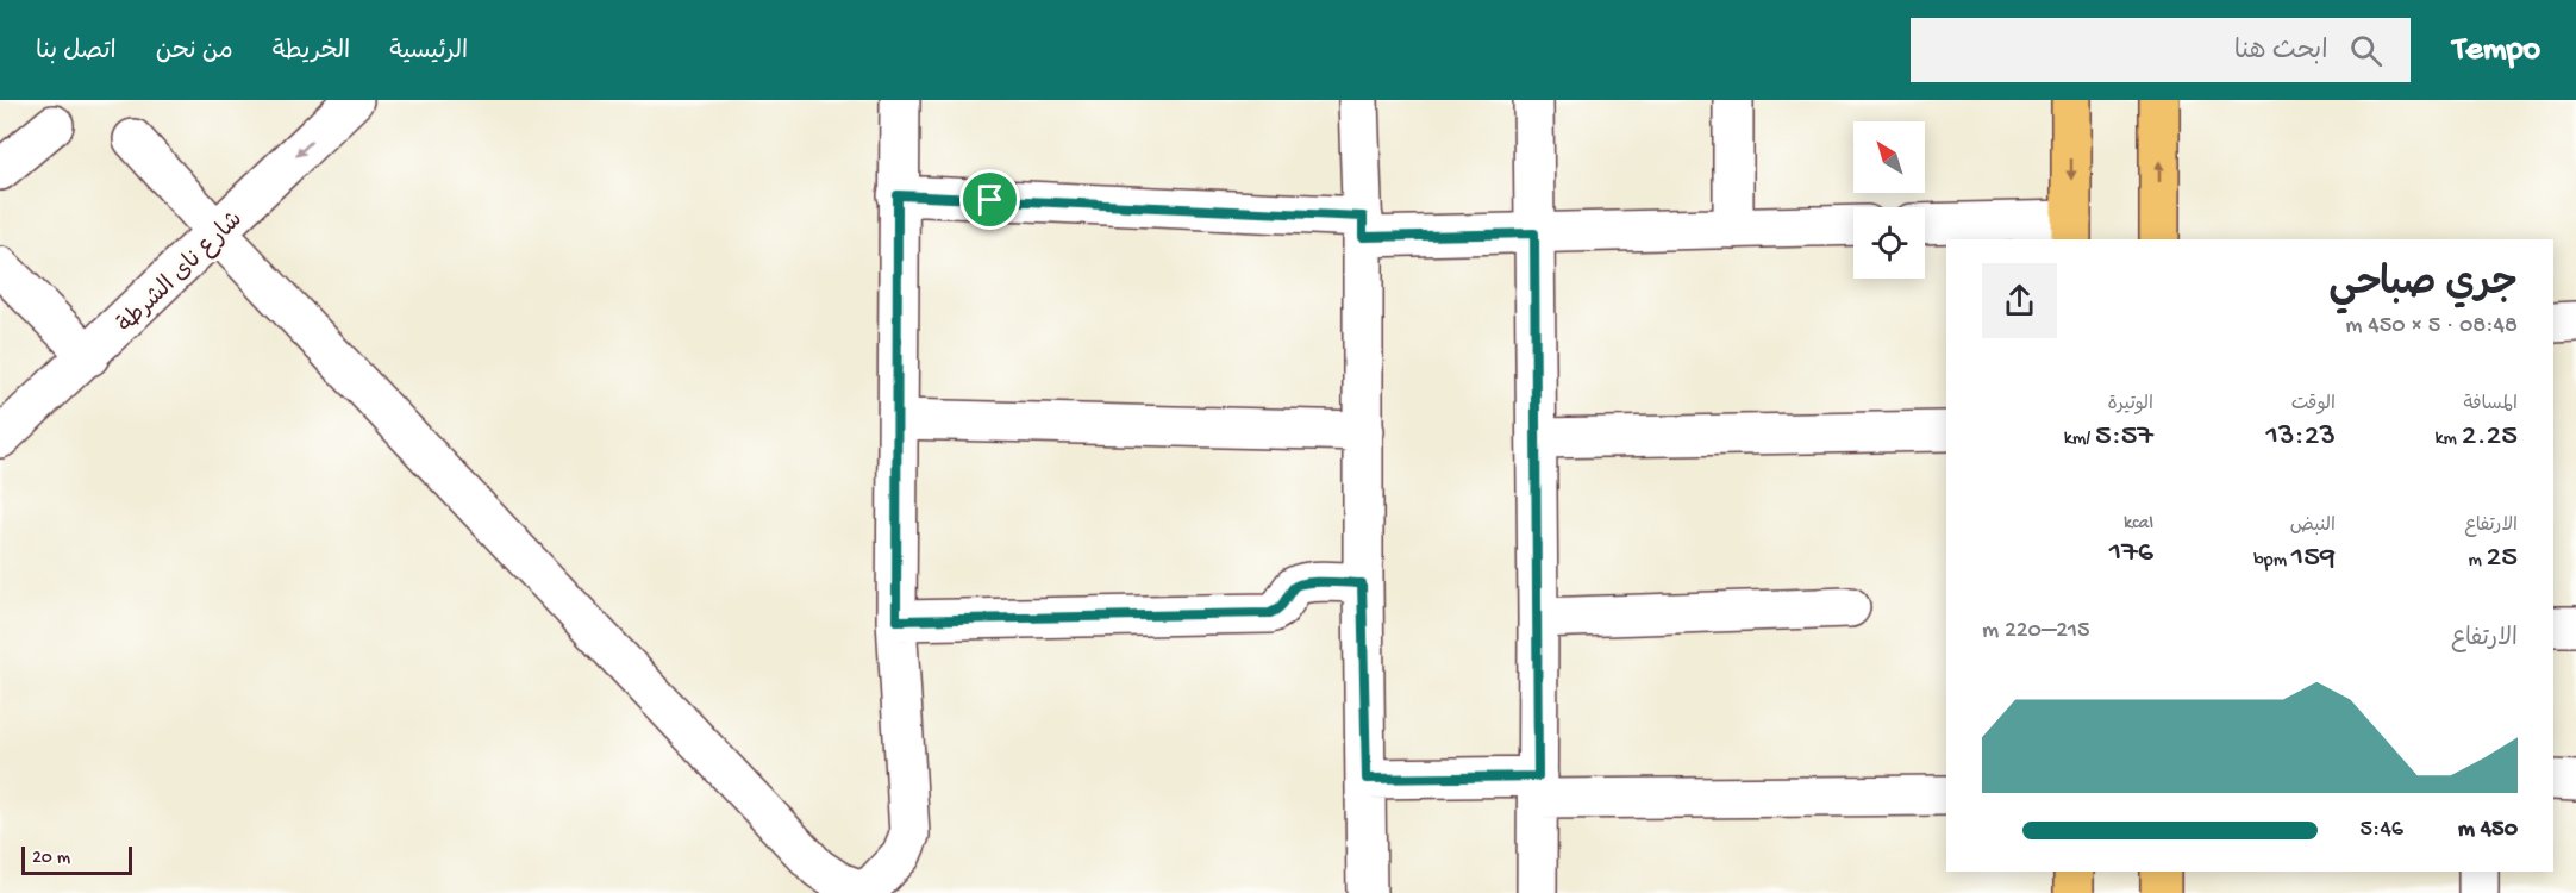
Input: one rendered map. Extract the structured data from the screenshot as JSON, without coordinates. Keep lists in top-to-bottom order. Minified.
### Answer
{"streets":{"street":["شارع ناى الشرطة"]},"one_way":["شارع ناى الشرطة"],"scale_bar":"20 m","north":"top left","page":{"header":"Tempo","search":"ابحث هنا","nav":["الرئيسية","الخريطة","من نحن","اتصل بنا"],"heading":["جري صباحي","08:48 · 5 × 450 m"],"stats":[["المسافة","2.25 km"],["الوقت","13:23"],["الوتيرة","5:57 /km"],["الارتفاع","25 m"],["النبض","159 bpm"],["kcal","176"]],"chart":["الارتفاع","215–220 m"],"list":[{"name":"450 m","note":"5:46"}],"scale":"20 m"}}
